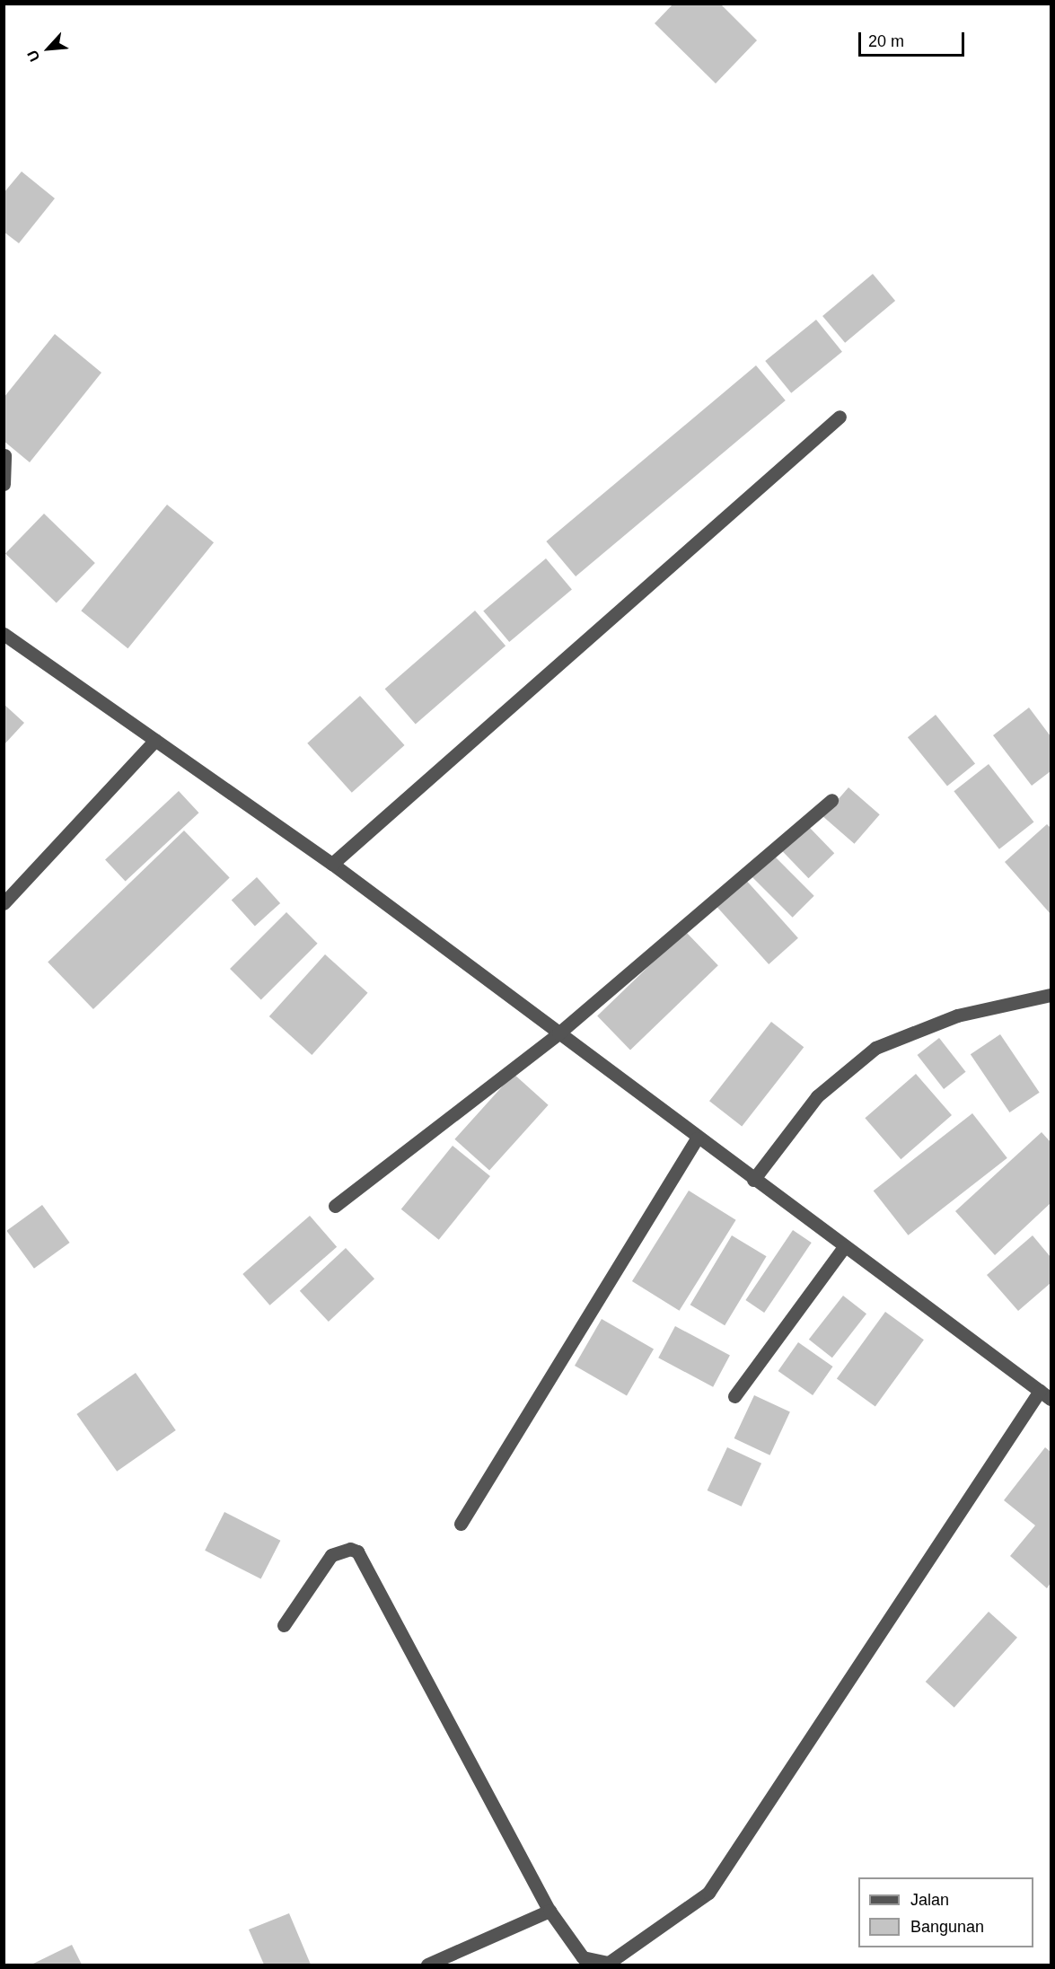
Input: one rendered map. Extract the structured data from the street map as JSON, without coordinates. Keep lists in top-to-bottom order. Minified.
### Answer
{"legend":["Jalan","Bangunan"],"scale_bar":"20 m","north":"bottom left"}
